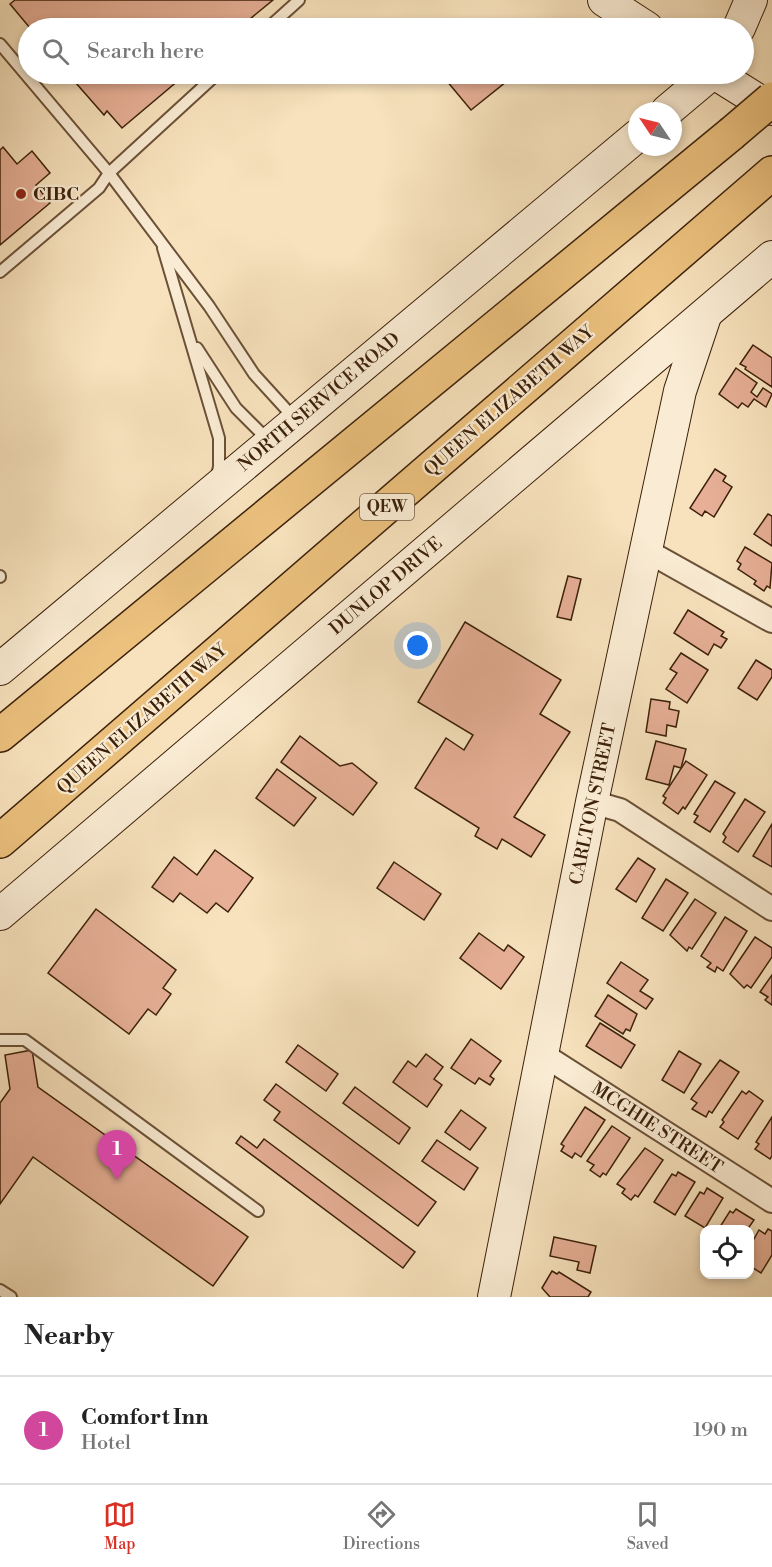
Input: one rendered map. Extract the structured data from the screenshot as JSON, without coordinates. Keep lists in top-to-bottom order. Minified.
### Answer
{"streets":{"highway":["QUEEN ELIZABETH WAY","QEW"],"street":["NORTH SERVICE ROAD","DUNLOP DRIVE","CARLTON STREET","MCGHIE STREET"]},"crossings":[["DUNLOP DRIVE","CARLTON STREET"],["CARLTON STREET","MCGHIE STREET"]],"places":["CIBC"],"north":"top left","page":{"search":"Search here","pins":"1","heading":"Nearby","list":[{"mark":"1","name":"Comfort Inn","note":"Hotel","value":"190 m"}],"nav":["Map","Directions","Saved"]}}
